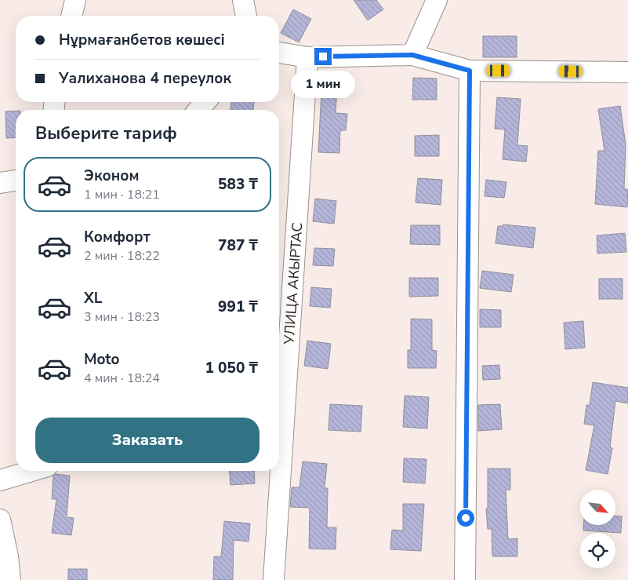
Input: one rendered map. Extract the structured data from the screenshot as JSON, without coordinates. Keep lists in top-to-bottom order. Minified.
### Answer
{"streets":{"street":["УЛИЦА АКЫРТАС"]},"north":"bottom right","page":{"banner":["Нұрмағанбетов көшесі","Уалиханова 4 переулок"],"bubble":"1 мин","heading":"Выберите тариф","list":[{"name":"Эконом","note":"1 мин · 18:21","value":"583 ₸"},{"name":"Комфорт","note":"2 мин · 18:22","value":"787 ₸"},{"name":"XL","note":"3 мин · 18:23","value":"991 ₸"},{"name":"Moto","note":"4 мин · 18:24","value":"1 050 ₸"}],"buttons":"Заказать"}}
